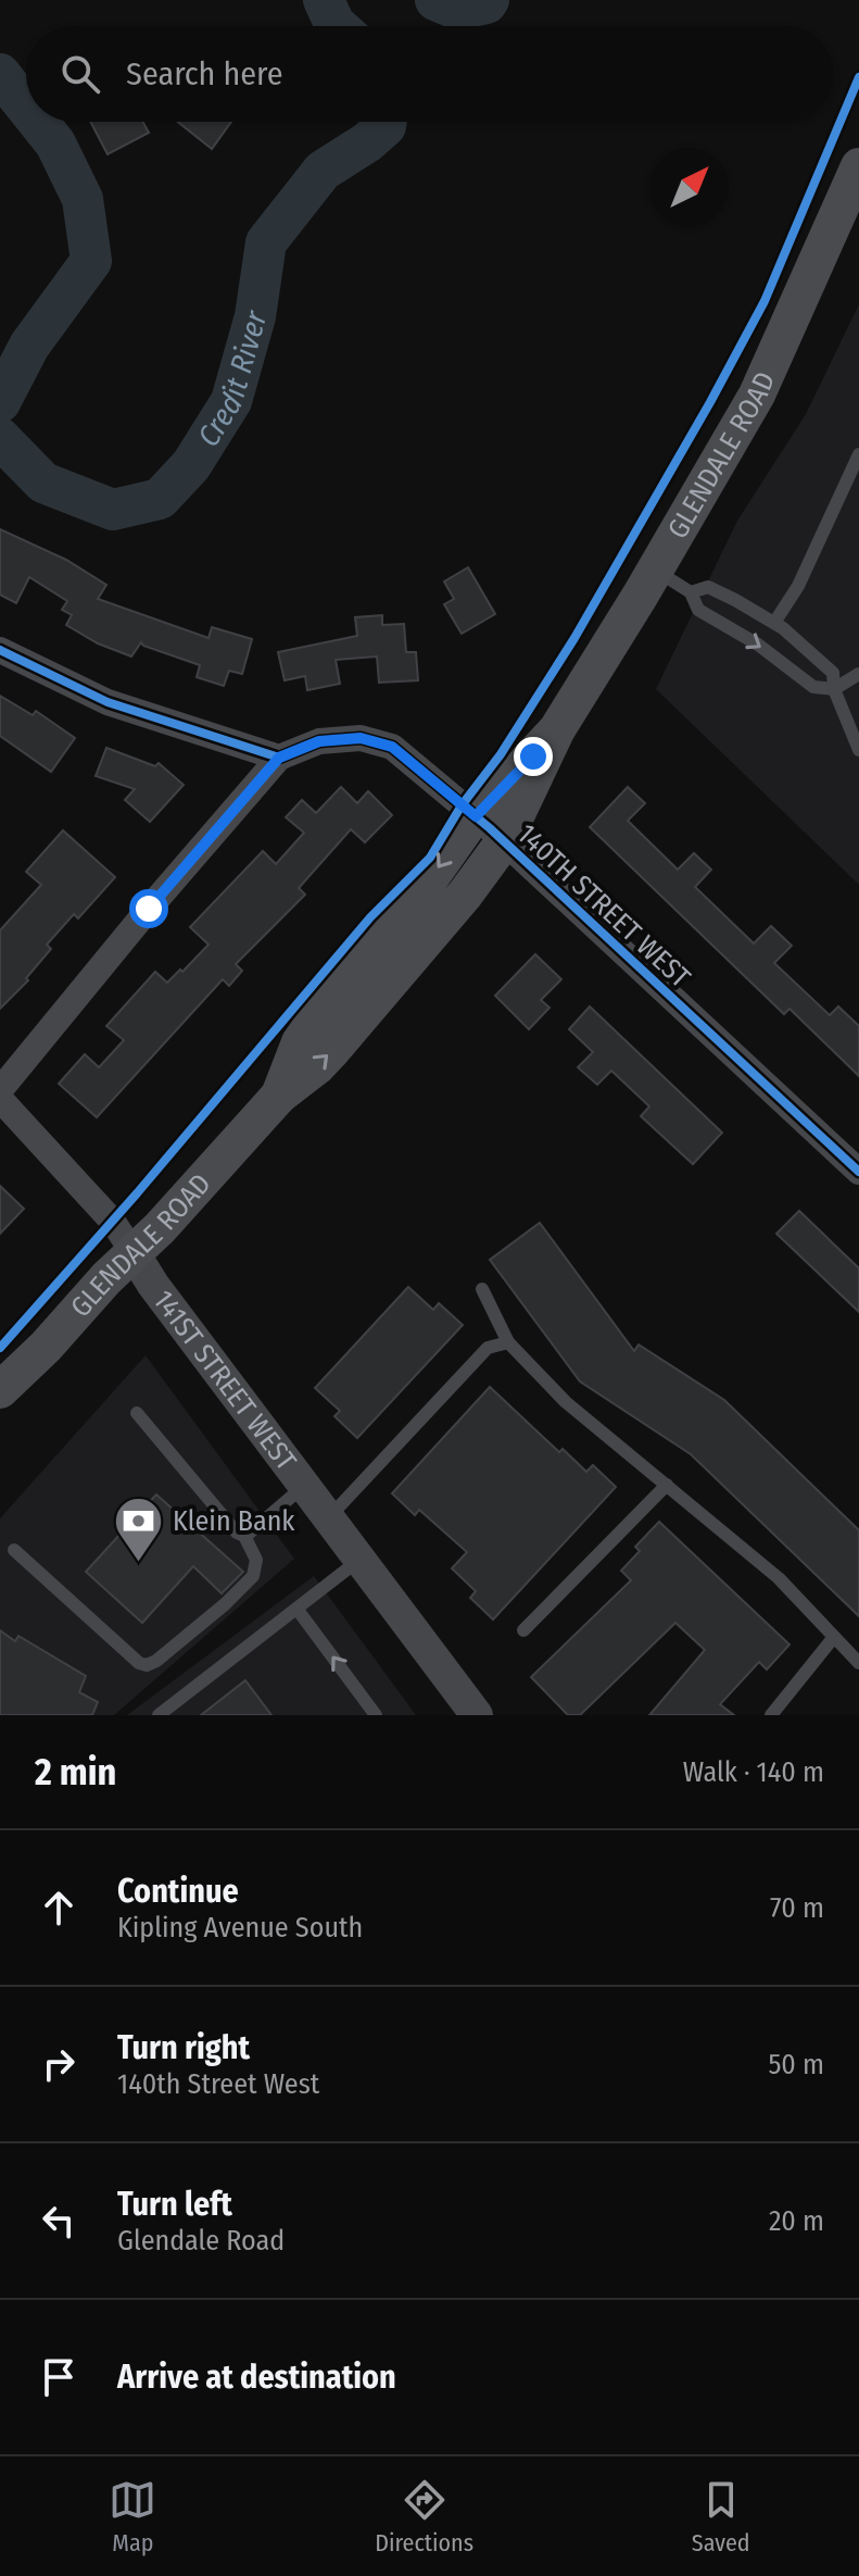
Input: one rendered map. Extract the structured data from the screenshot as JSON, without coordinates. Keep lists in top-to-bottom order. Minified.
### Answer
{"streets":{"main road":["GLENDALE ROAD"],"street":["140TH STREET WEST","141ST STREET WEST"]},"crossings":[["GLENDALE ROAD","140TH STREET WEST"],["GLENDALE ROAD","141ST STREET WEST"]],"water":["Credit River"],"places":{"bank":["Klein Bank"]},"north":"top right","page":{"search":"Search here","heading":["2 min","Walk · 140 m"],"list":[["Continue","Kipling Avenue South","70 m"],["Turn right","140th Street West","50 m"],["Turn left","Glendale Road","20 m"],"Arrive at destination"],"nav":["Map","Directions","Saved"]}}
